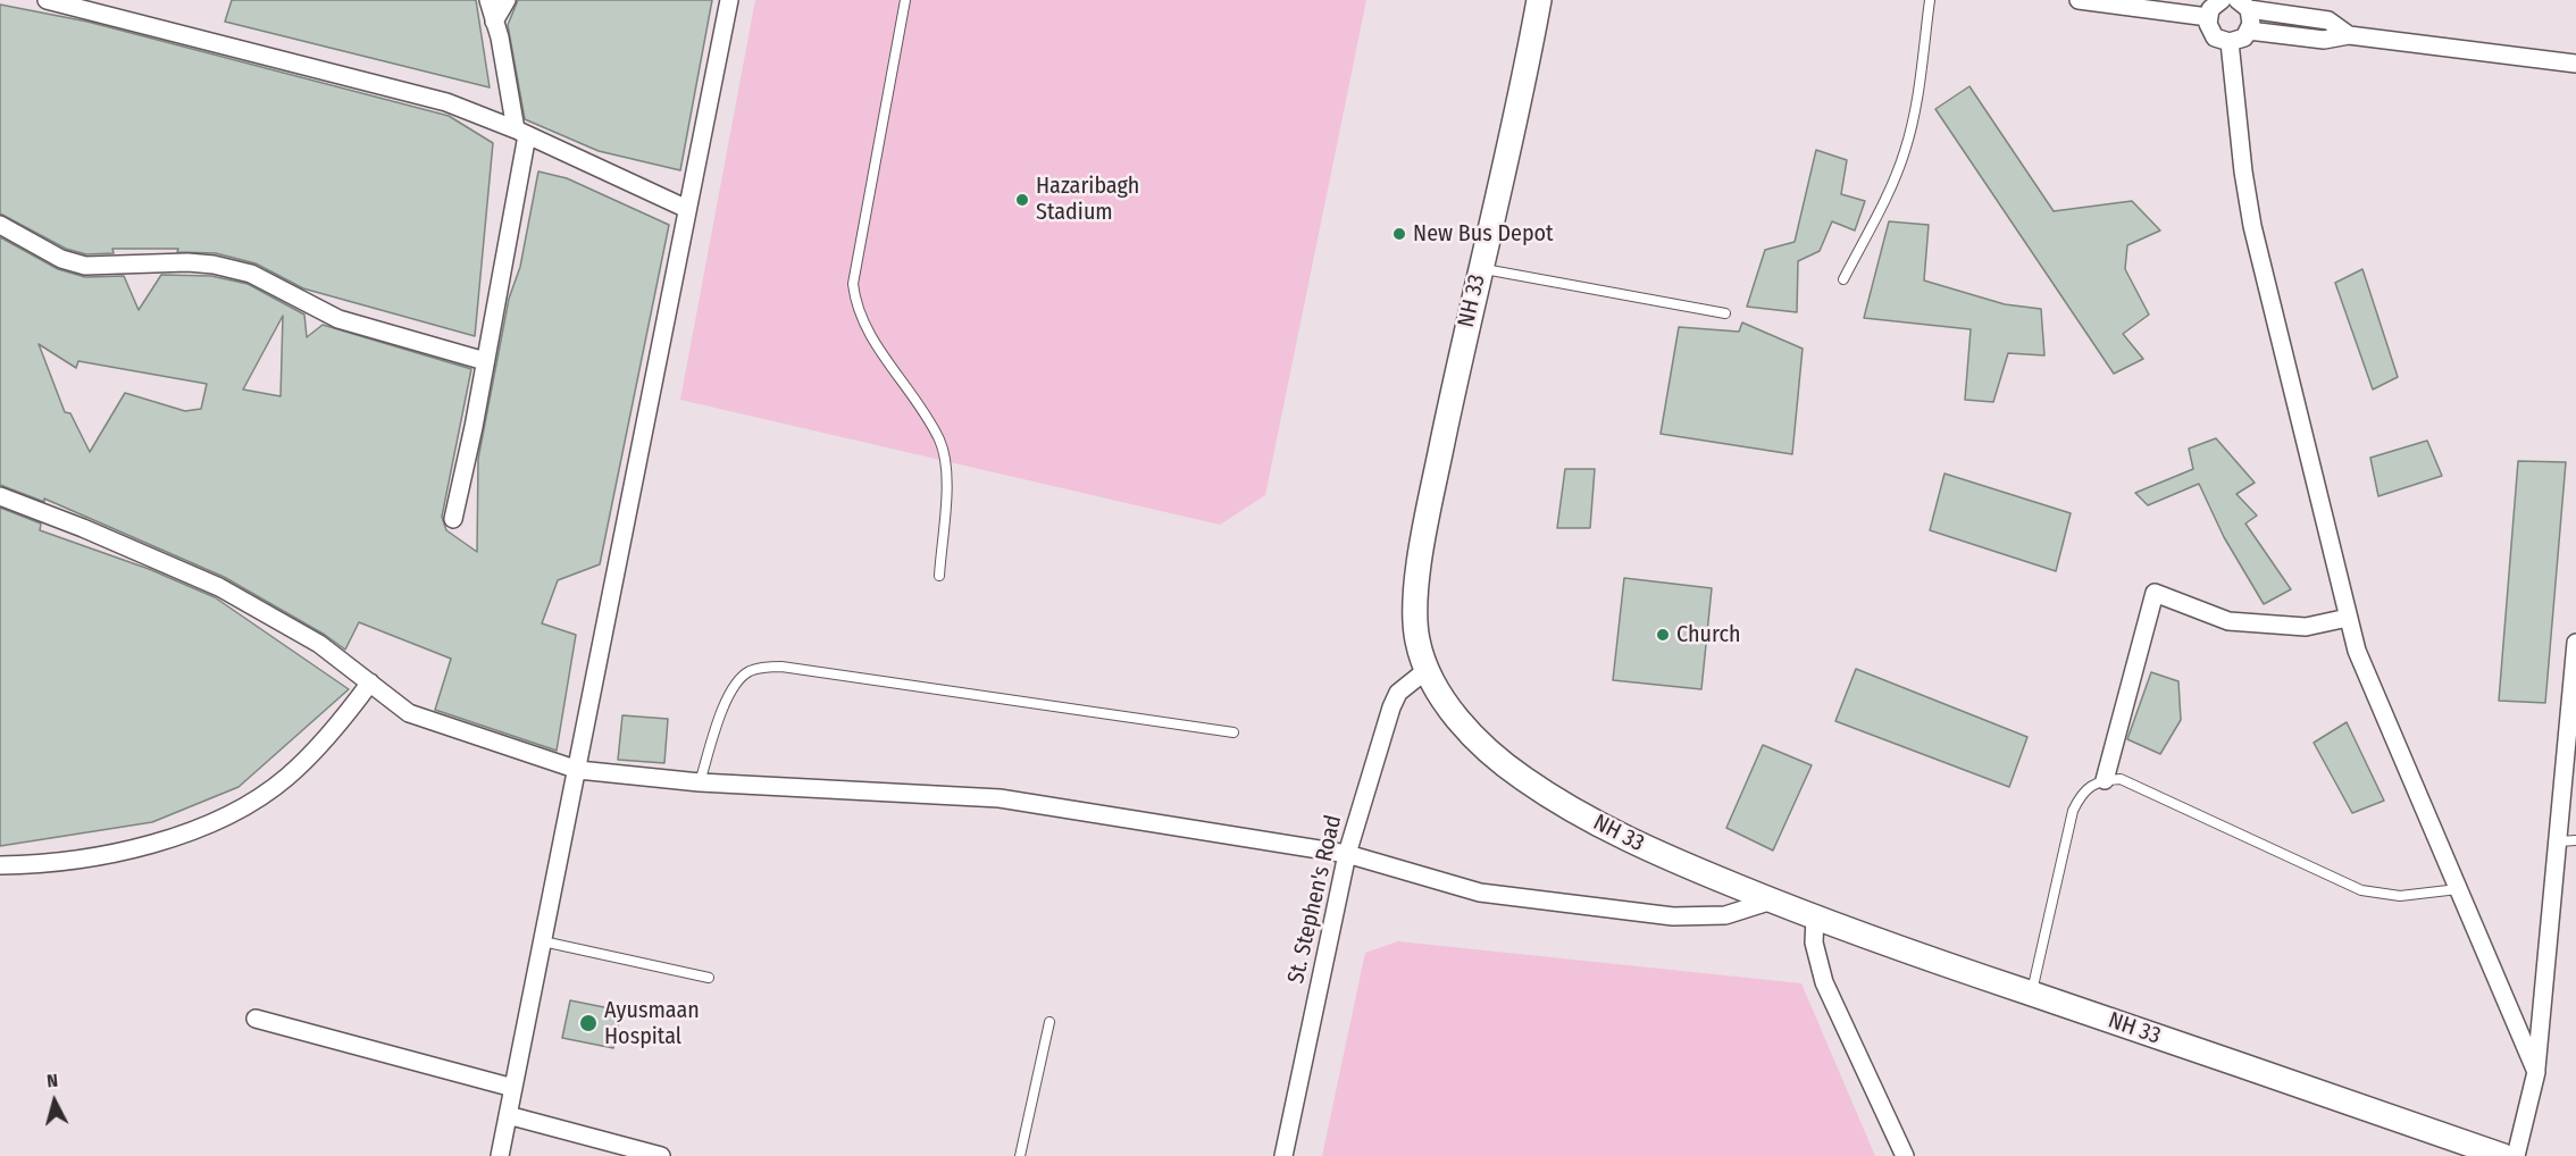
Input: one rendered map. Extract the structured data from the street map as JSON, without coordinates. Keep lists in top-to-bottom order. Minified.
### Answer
{"streets":{"main road":["NH 33"],"street":["St. Stephen's Road"]},"crossings":[["NH 33","St. Stephen's Road"]],"places":["Hazaribagh Stadium","New Bus Depot","Church","Ayusmaan Hospital"],"north":"top"}
